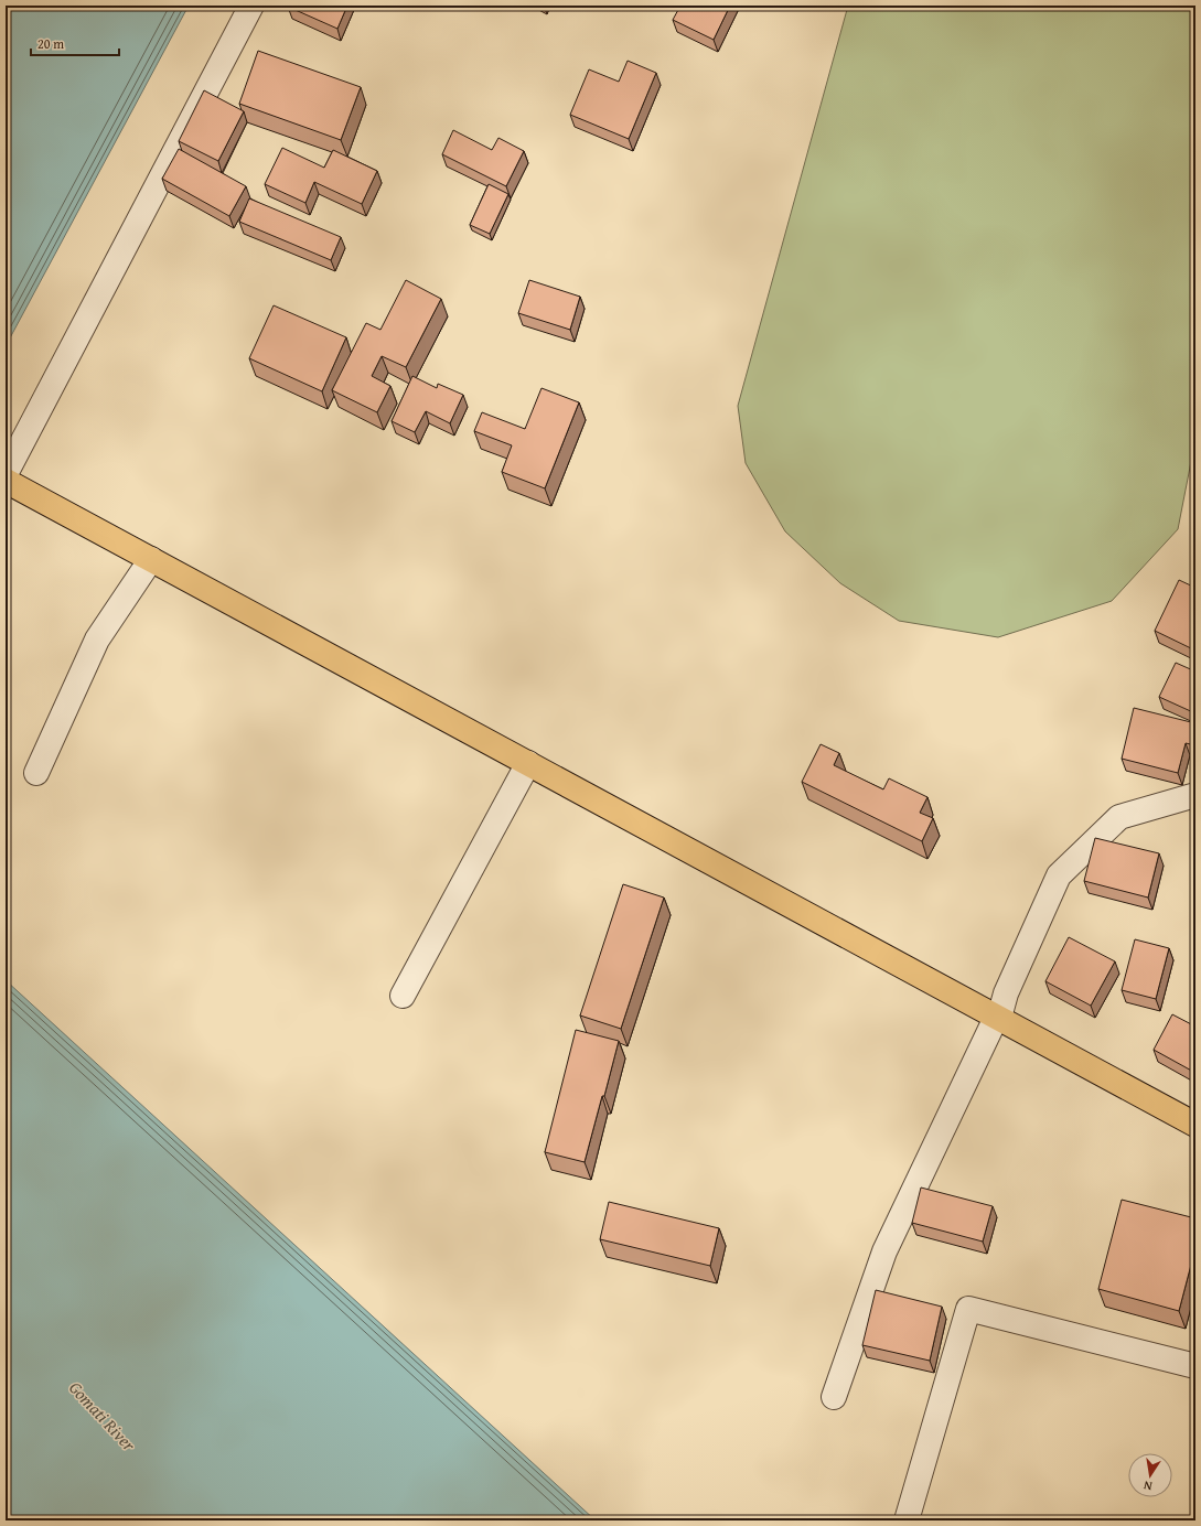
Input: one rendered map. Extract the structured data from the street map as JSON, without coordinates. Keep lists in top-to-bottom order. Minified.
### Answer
{"water":["Gomati River"],"scale_bar":"20 m","north":"bottom"}
